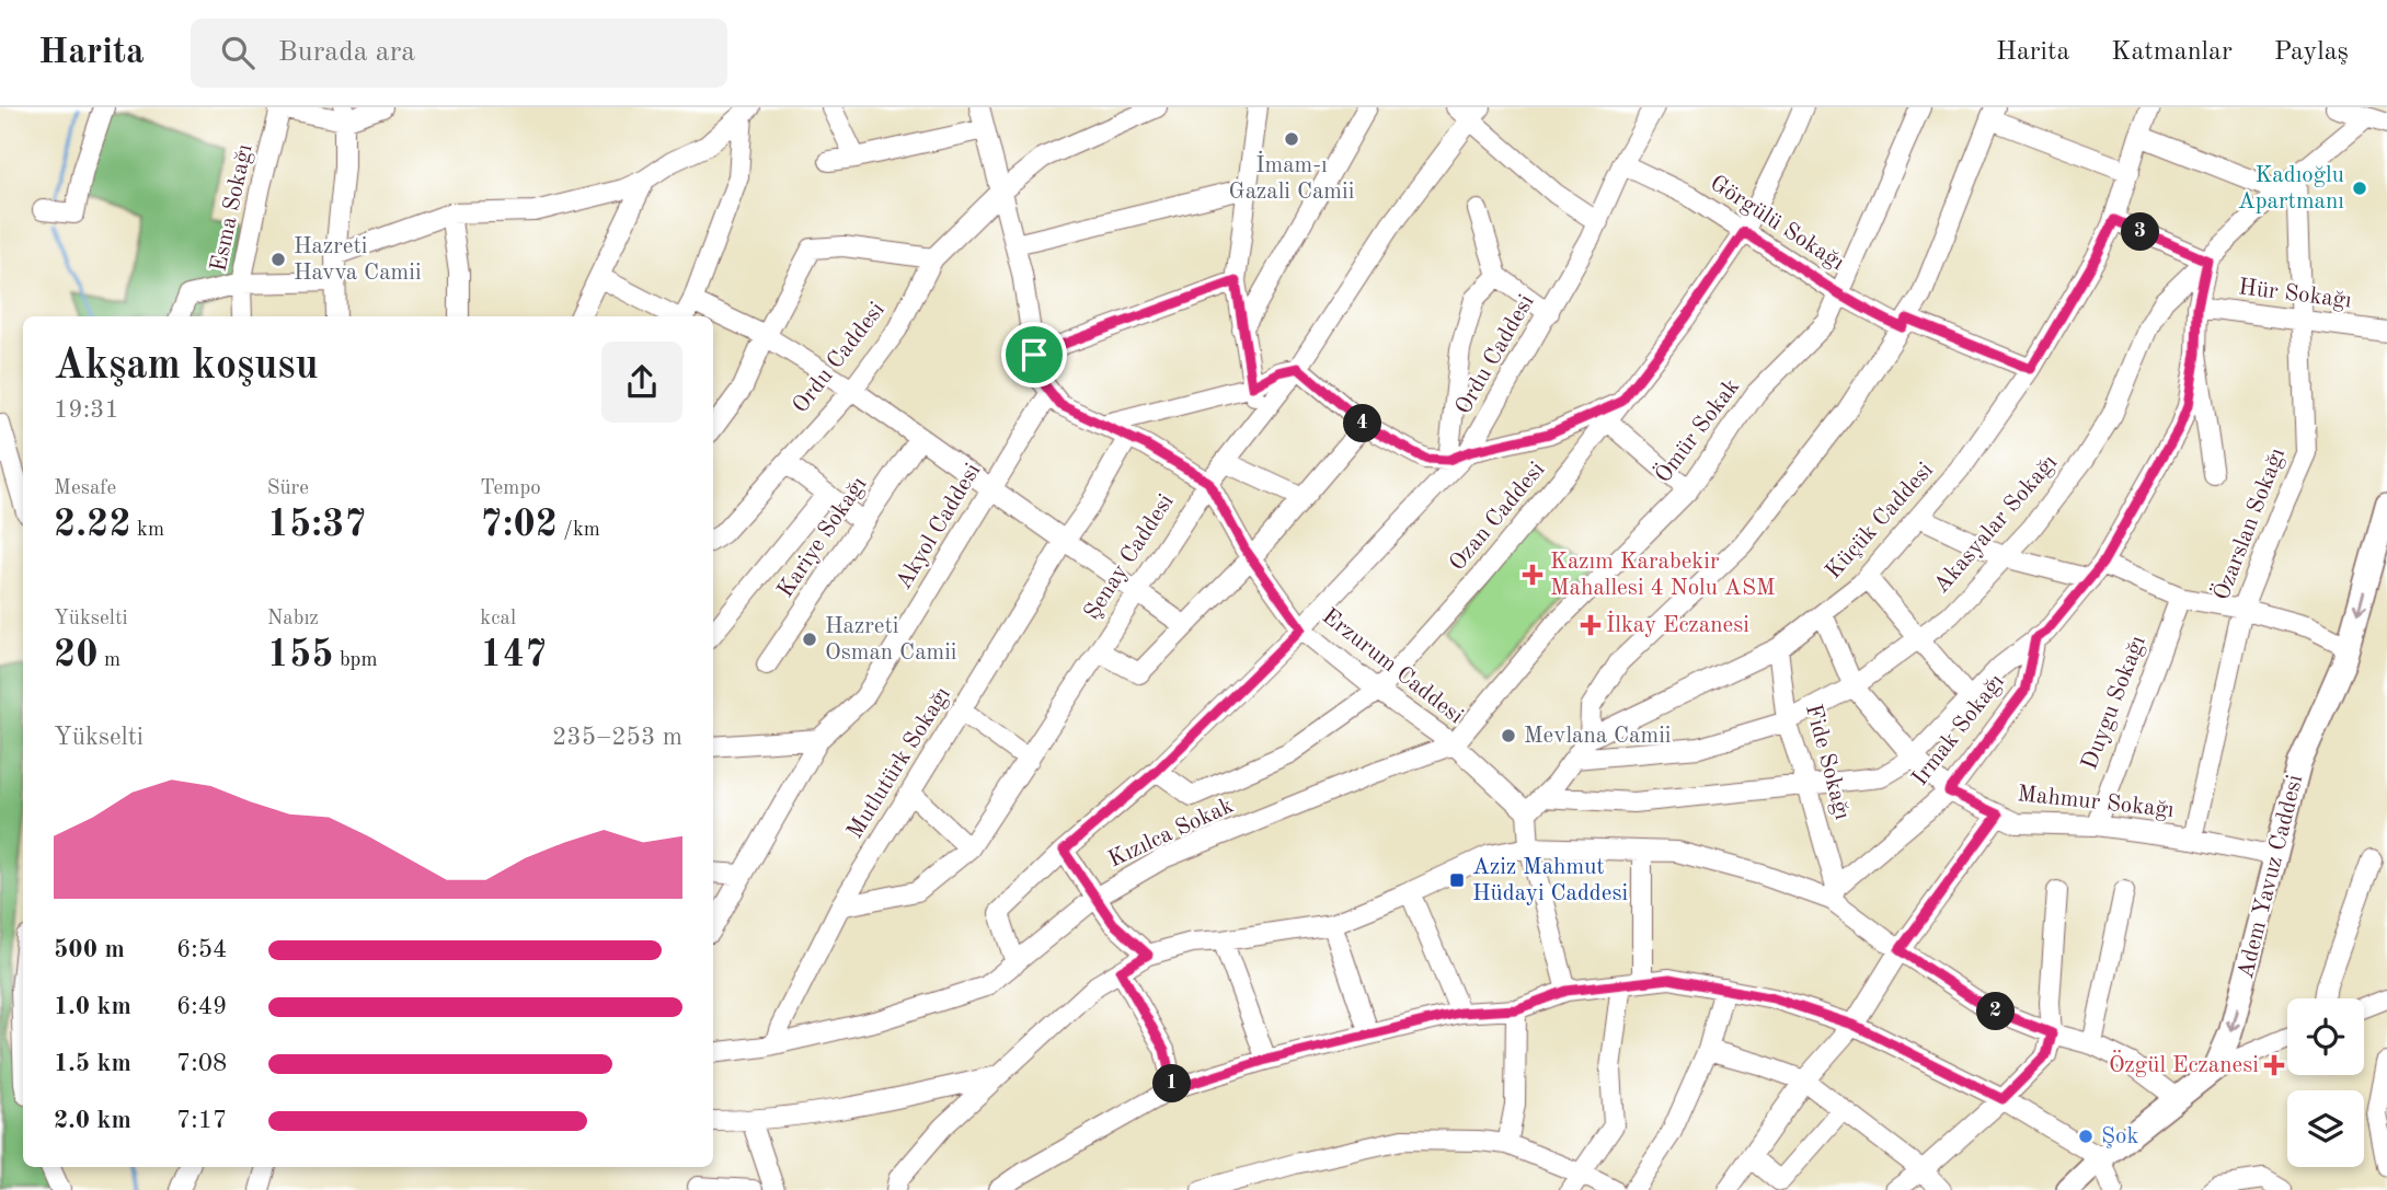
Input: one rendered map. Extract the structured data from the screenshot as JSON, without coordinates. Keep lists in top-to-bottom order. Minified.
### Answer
{"streets":{"main road":["Adem Yavuz Caddesi"],"street":["Esma Sokağı","Görgülü Sokağı","Hür Sokağı","Ordu Caddesi","Ömür Sokak","Ozan Caddesi","Küçük Caddesi","Akasyalar Sokağı","Özarslan Sokağı","Akyol Caddesi","Kariye Sokağı","Şenay Caddesi","Erzurum Caddesi","Duygu Sokağı","Irmak Sokağı","Fide Sokağı","Mutlutürk Sokağı","Mahmur Sokağı","Kızılca Sokak"]},"crossings":[["Görgülü Sokağı","Ordu Caddesi"],["Görgülü Sokağı","Ömür Sokak"],["Görgülü Sokağı","Ozan Caddesi"],["Görgülü Sokağı","Küçük Caddesi"],["Hür Sokağı","Özarslan Sokağı"],["Ordu Caddesi","Ozan Caddesi"],["Ordu Caddesi","Erzurum Caddesi"],["Ordu Caddesi","Kızılca Sokak"],["Ömür Sokak","Erzurum Caddesi"],["Ömür Sokak","Kızılca Sokak"],["Ozan Caddesi","Erzurum Caddesi"],["Küçük Caddesi","Akasyalar Sokağı"],["Küçük Caddesi","Erzurum Caddesi"],["Küçük Caddesi","Fide Sokağı"],["Küçük Caddesi","Mahmur Sokağı"],["Akasyalar Sokağı","Özarslan Sokağı"],["Akasyalar Sokağı","Fide Sokağı"],["Akasyalar Sokağı","Mahmur Sokağı"],["Özarslan Sokağı","Mahmur Sokağı"],["Şenay Caddesi","Erzurum Caddesi"],["Şenay Caddesi","Mutlutürk Sokağı"],["Erzurum Caddesi","Kızılca Sokak"],["Duygu Sokağı","Mahmur Sokağı"],["Irmak Sokağı","Fide Sokağı"],["Irmak Sokağı","Mahmur Sokağı"],["Mutlutürk Sokağı","Kızılca Sokak"],["Mahmur Sokağı","Adem Yavuz Caddesi"]],"one_way":["Adem Yavuz Caddesi"],"places":{"other":["İmam-ı Gazali Camii","Kadıoğlu Apartmanı","Hazreti Havva Camii","Hazreti Osman Camii","Mevlana Camii","Şok"],"health":["Kazım Karabekir Mahallesi 4 Nolu ASM","İlkay Eczanesi","Özgül Eczanesi"],"transit":["Aziz Mahmut Hüdayi Caddesi"]},"page":{"header":"Harita","search":"Burada ara","nav":["Harita","Katmanlar","Paylaş"],"pins":["3","4","2","1"],"heading":["Akşam koşusu","19:31"],"stats":[["Mesafe","2.22 km"],["Süre","15:37"],["Tempo","7:02 /km"],["Yükselti","20 m"],["Nabız","155 bpm"],["kcal","147"]],"chart":["Yükselti","235–253 m"],"list":[{"name":"500 m","note":"6:54"},{"name":"1.0 km","note":"6:49"},{"name":"1.5 km","note":"7:08"},{"name":"2.0 km","note":"7:17"}]}}
